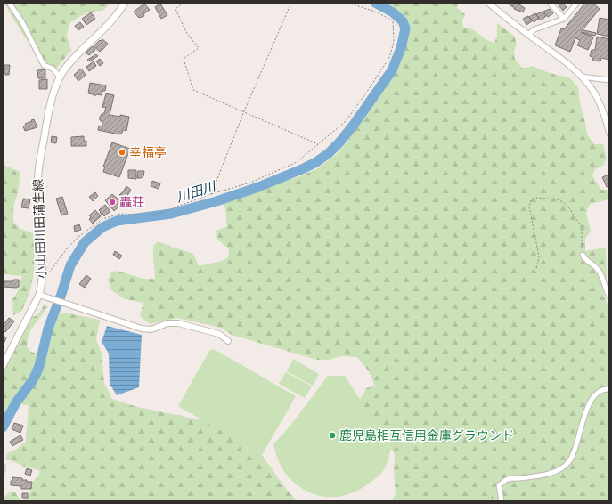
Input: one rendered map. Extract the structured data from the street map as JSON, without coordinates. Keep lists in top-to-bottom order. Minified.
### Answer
{"streets":{"main road":["小山田川田蒲生線"]},"water":["川田川"],"places":["幸福亭","轟荘","鹿児島相互信用金庫グラウンド"]}
